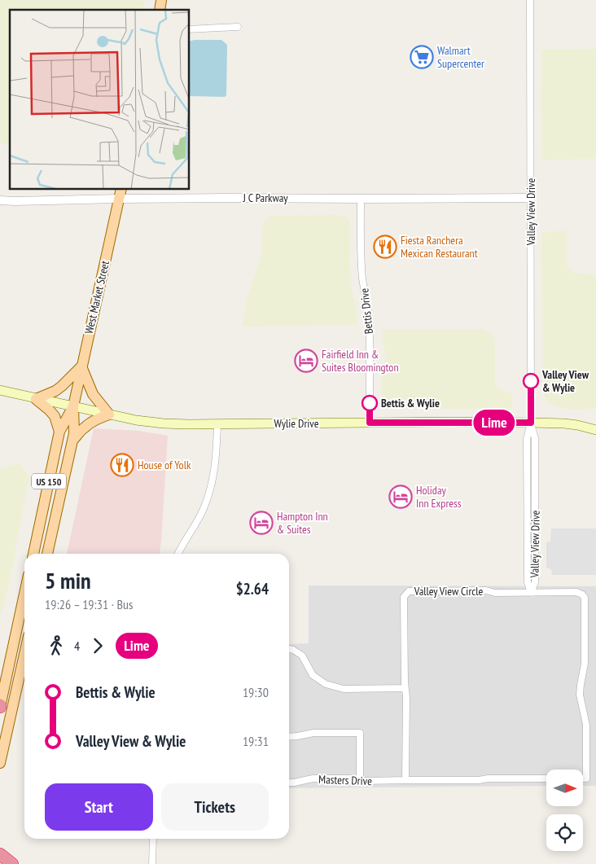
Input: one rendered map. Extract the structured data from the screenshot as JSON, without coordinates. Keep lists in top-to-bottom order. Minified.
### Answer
{"streets":{"main road":["West Market Street","Wylie Drive","US 150"],"street":["J C Parkway","Valley View Drive","Bettis Drive","Valley View Circle","Masters Drive"]},"crossings":[["J C Parkway","Valley View Drive"],["J C Parkway","West Market Street"],["J C Parkway","Bettis Drive"],["Valley View Drive","Wylie Drive"],["Valley View Drive","Valley View Circle"],["West Market Street","Wylie Drive"],["Bettis Drive","Wylie Drive"],["Valley View Circle","Masters Drive"]],"places":{"supermarket":["Walmart Supercenter"],"restaurant":["Fiesta Ranchera Mexican Restaurant","House of Yolk"],"hotel":["Fairfield Inn & Suites Bloomington","Holiday Inn Express","Hampton Inn & Suites"],"other":["Valley View & Wylie","Bettis & Wylie"]},"lines":["bus line Lime"],"north":"right","page":{"on_map":"Lime","heading":["5 min","19:26 – 19:31 · Bus","$2.64"],"legs":["4","Lime"],"list":[{"name":"Bettis & Wylie","value":"19:30"},{"name":"Valley View & Wylie","value":"19:31"}],"buttons":["Start","Tickets"]}}
